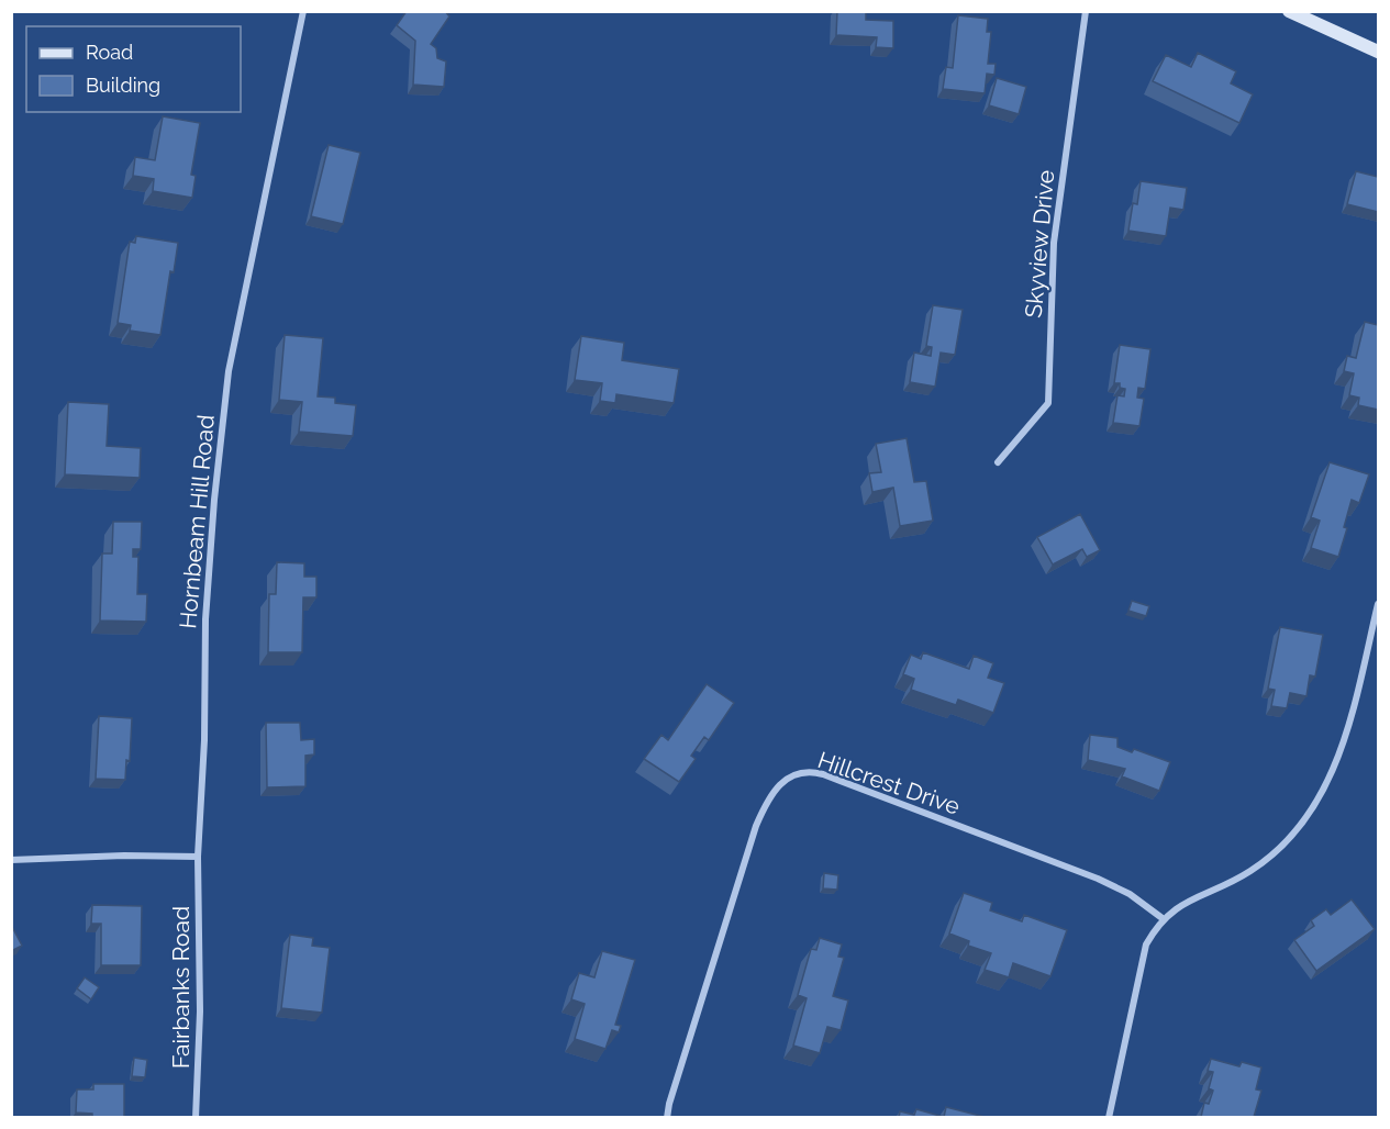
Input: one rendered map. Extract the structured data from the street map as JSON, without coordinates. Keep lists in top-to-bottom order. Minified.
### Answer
{"streets":{"street":["Skyview Drive","Hornbeam Hill Road","Hillcrest Drive","Fairbanks Road"]},"crossings":[["Hornbeam Hill Road","Fairbanks Road"]],"legend":["Road","Building"]}
